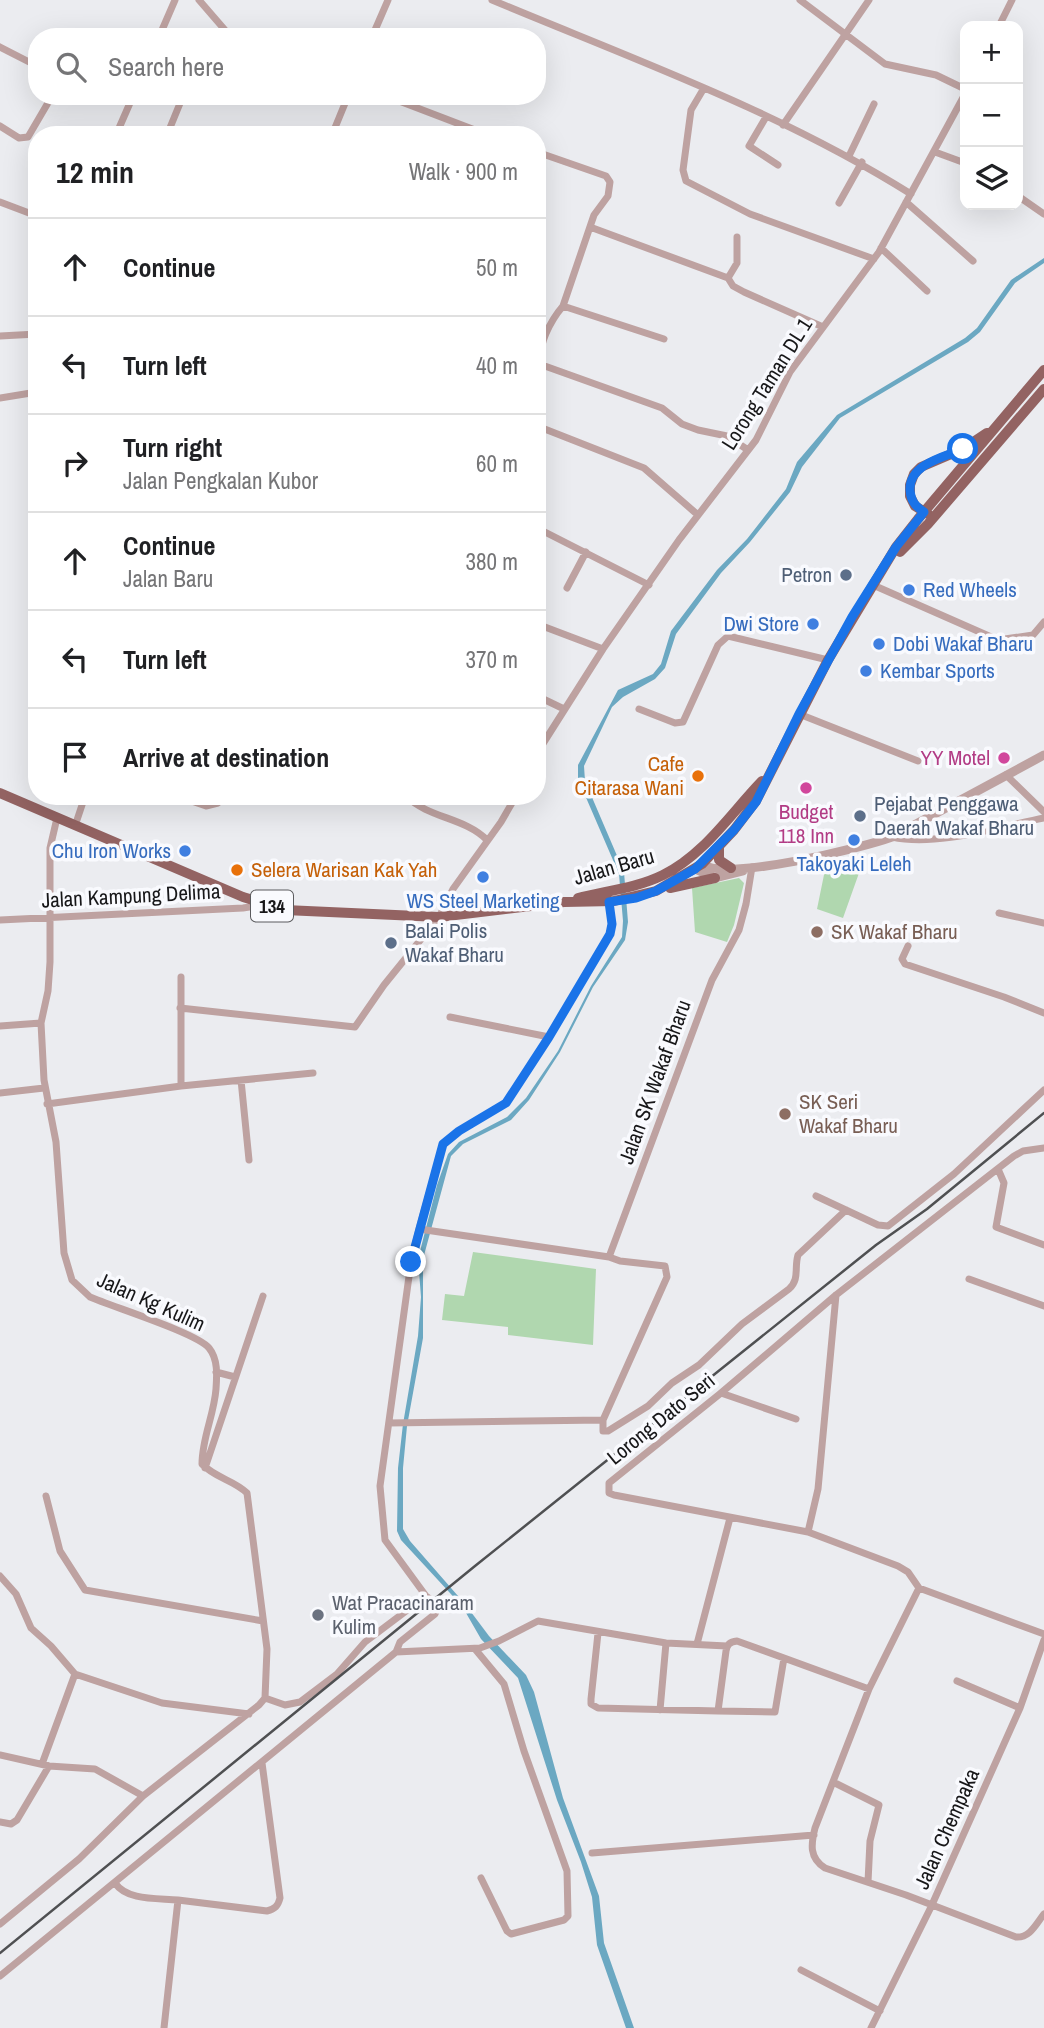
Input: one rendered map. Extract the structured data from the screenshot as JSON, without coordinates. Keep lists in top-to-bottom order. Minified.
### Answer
{"streets":{"main road":["Jalan Baru","134"],"street":["Lorong Taman DL 1","Jalan Kampung Delima","Jalan SK Wakaf Bharu","Jalan Kg Kulim","Lorong Dato Seri","Jalan Chempaka"]},"crossings":[["Jalan Baru","134"],["Jalan Kampung Delima","134"],["Jalan Kampung Delima","Jalan Kg Kulim"],["134","Jalan Kg Kulim"]],"places":["Petron","Red Wheels","Dwi Store","Dobi Wakaf Bharu","Kembar Sports","YY Motel","Cafe Citarasa Wani","Budget 118 Inn","Pejabat Penggawa Daerah Wakaf Bharu","Takoyaki Leleh","Chu Iron Works","Selera Warisan Kak Yah","WS Steel Marketing","SK Wakaf Bharu","Balai Polis Wakaf Bharu","SK Seri Wakaf Bharu","Wat Pracacinaram Kulim"],"page":{"map_buttons":["+","−"],"search":"Search here","heading":["12 min","Walk · 900 m"],"list":[["Continue","50 m"],["Turn left","40 m"],["Turn right","Jalan Pengkalan Kubor","60 m"],["Continue","Jalan Baru","380 m"],["Turn left","370 m"],"Arrive at destination"]}}
